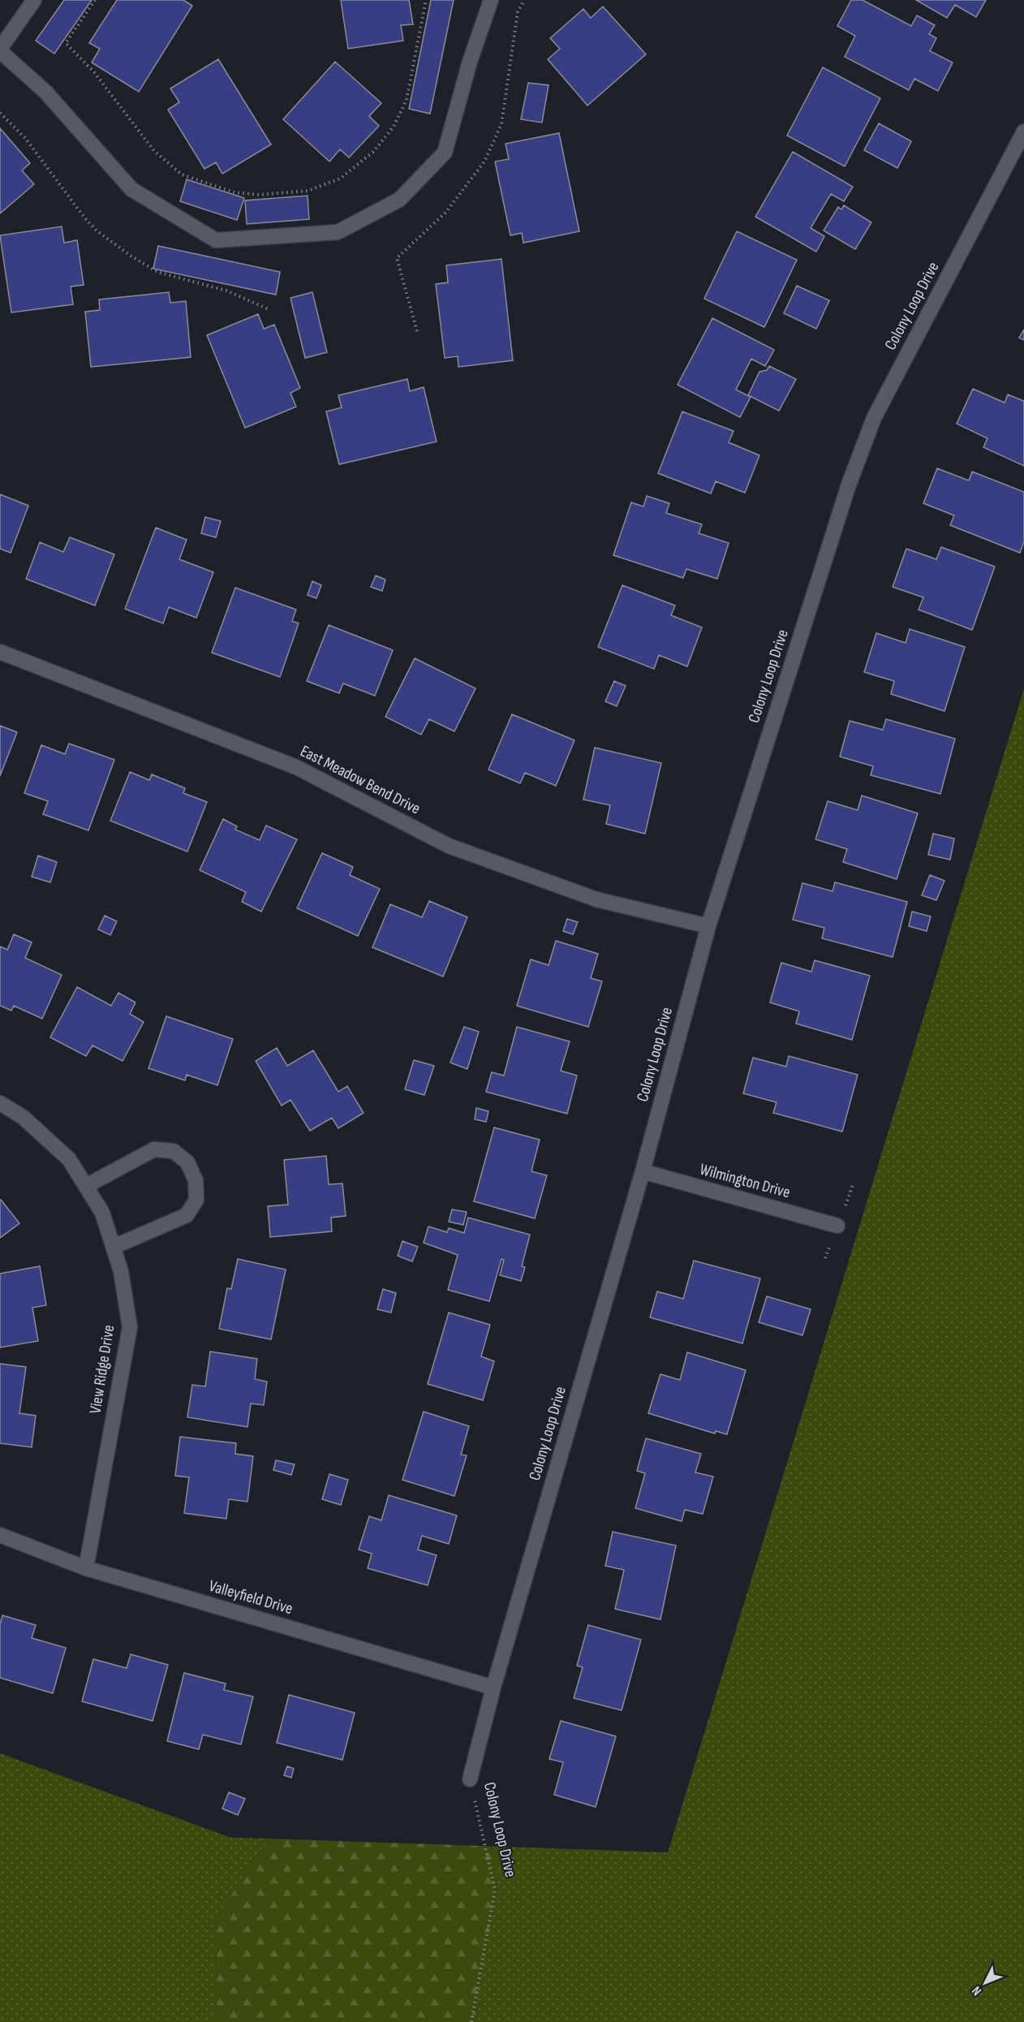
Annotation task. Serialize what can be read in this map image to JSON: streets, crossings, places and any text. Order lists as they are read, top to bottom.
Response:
{
  "streets": {
    "street": [
      "Colony Loop Drive",
      "East Meadow Bend Drive",
      "Wilmington Drive",
      "View Ridge Drive",
      "Valleyfield Drive"
    ]
  },
  "crossings": [
    ["Colony Loop Drive", "East Meadow Bend Drive"],
    ["Colony Loop Drive", "Wilmington Drive"],
    ["Colony Loop Drive", "Valleyfield Drive"],
    ["View Ridge Drive", "Valleyfield Drive"]
  ],
  "north": "bottom left"
}
